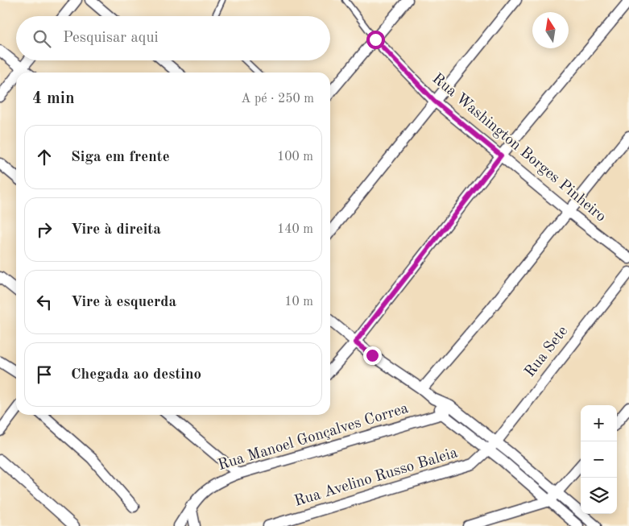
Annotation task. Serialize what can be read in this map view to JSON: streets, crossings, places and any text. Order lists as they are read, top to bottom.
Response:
{
  "streets": {
    "street": [
      "Rua Washington Borges Pinheiro",
      "Rua Sete",
      "Rua Manoel Gonçalves Correa",
      "Rua Avelino Russo Baleia"
    ]
  },
  "crossings": [
    ["Rua Sete", "Rua Avelino Russo Baleia"]
  ],
  "north": "top",
  "page": {
    "search": "Pesquisar aqui",
    "heading": ["4 min", "A pé · 250 m"],
    "list": [
      ["Siga em frente", "100 m"],
      ["Vire à direita", "140 m"],
      ["Vire à esquerda", "10 m"],
      "Chegada ao destino"
    ],
    "map_buttons": ["+", "−"]
  }
}
